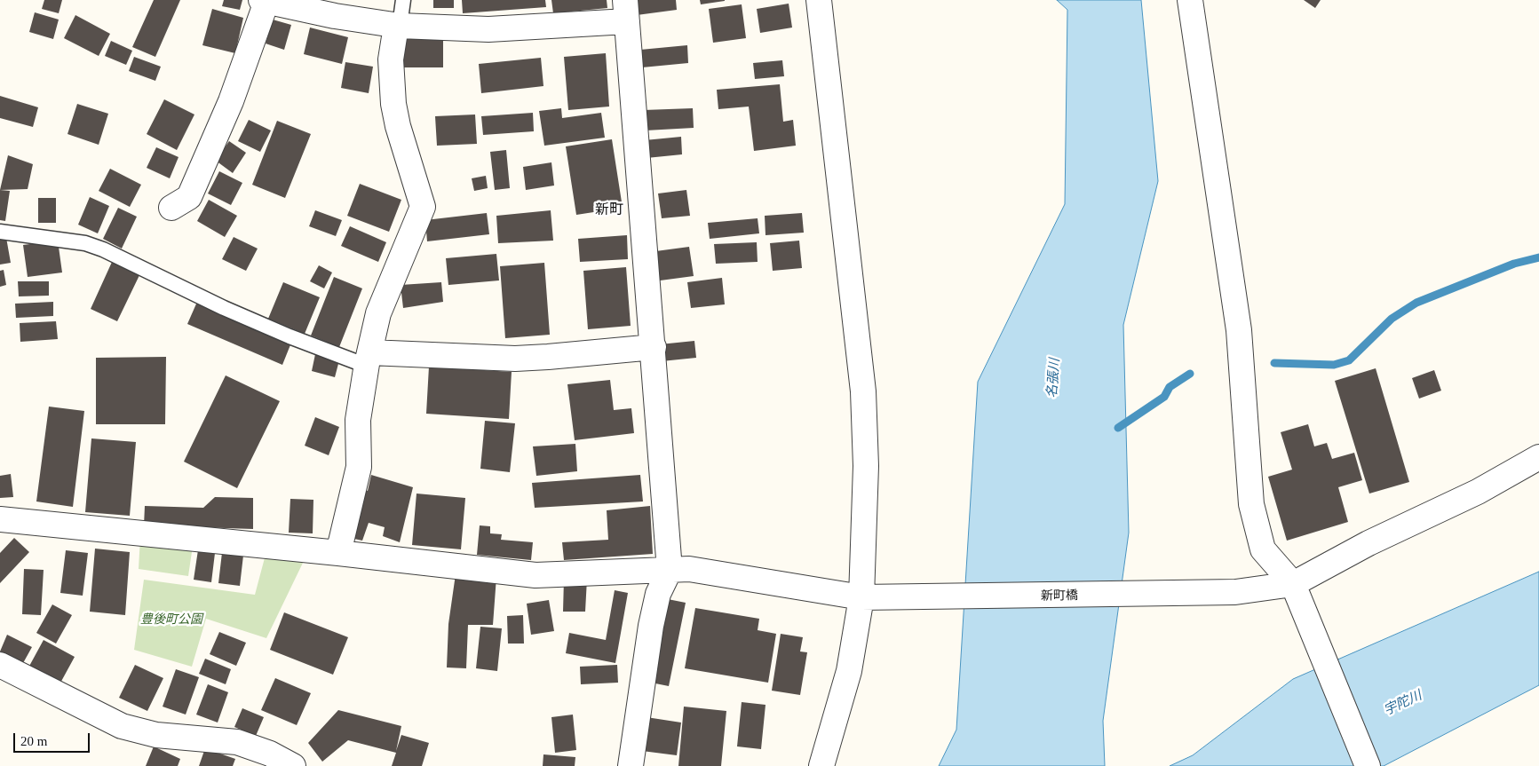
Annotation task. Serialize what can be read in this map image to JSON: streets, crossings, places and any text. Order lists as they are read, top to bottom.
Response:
{
  "streets": {
    "street": ["新町橋"]
  },
  "districts": ["新町"],
  "water": ["名張川", "宇陀川"],
  "parks": ["豊後町公園"],
  "scale_bar": "20 m"
}
